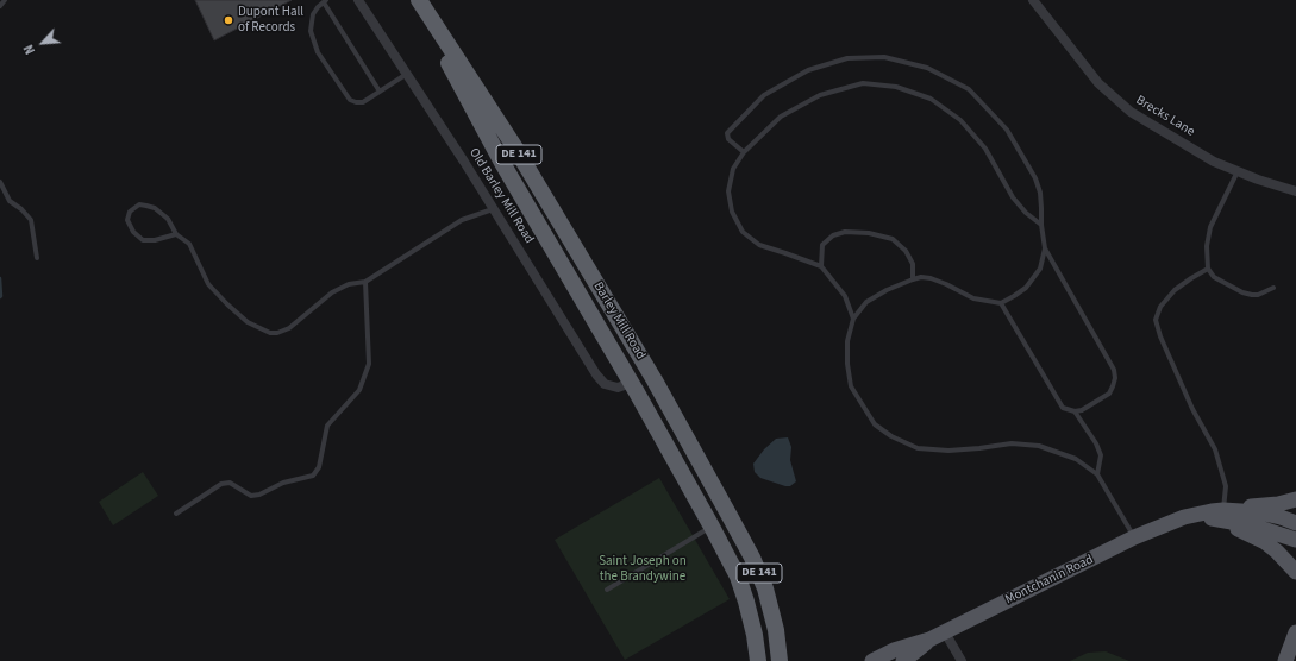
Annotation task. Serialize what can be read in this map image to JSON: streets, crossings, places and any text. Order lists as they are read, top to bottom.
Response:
{
  "streets": {
    "highway": ["DE 141", "Barley Mill Road"],
    "main road": ["Montchanin Road"],
    "street": ["Brecks Lane", "Old Barley Mill Road"]
  },
  "crossings": [
    ["Old Barley Mill Road", "Barley Mill Road"]
  ],
  "parks": ["Saint Joseph on the Brandywine"],
  "places": ["Dupont Hall of Records"],
  "north": "bottom left"
}
